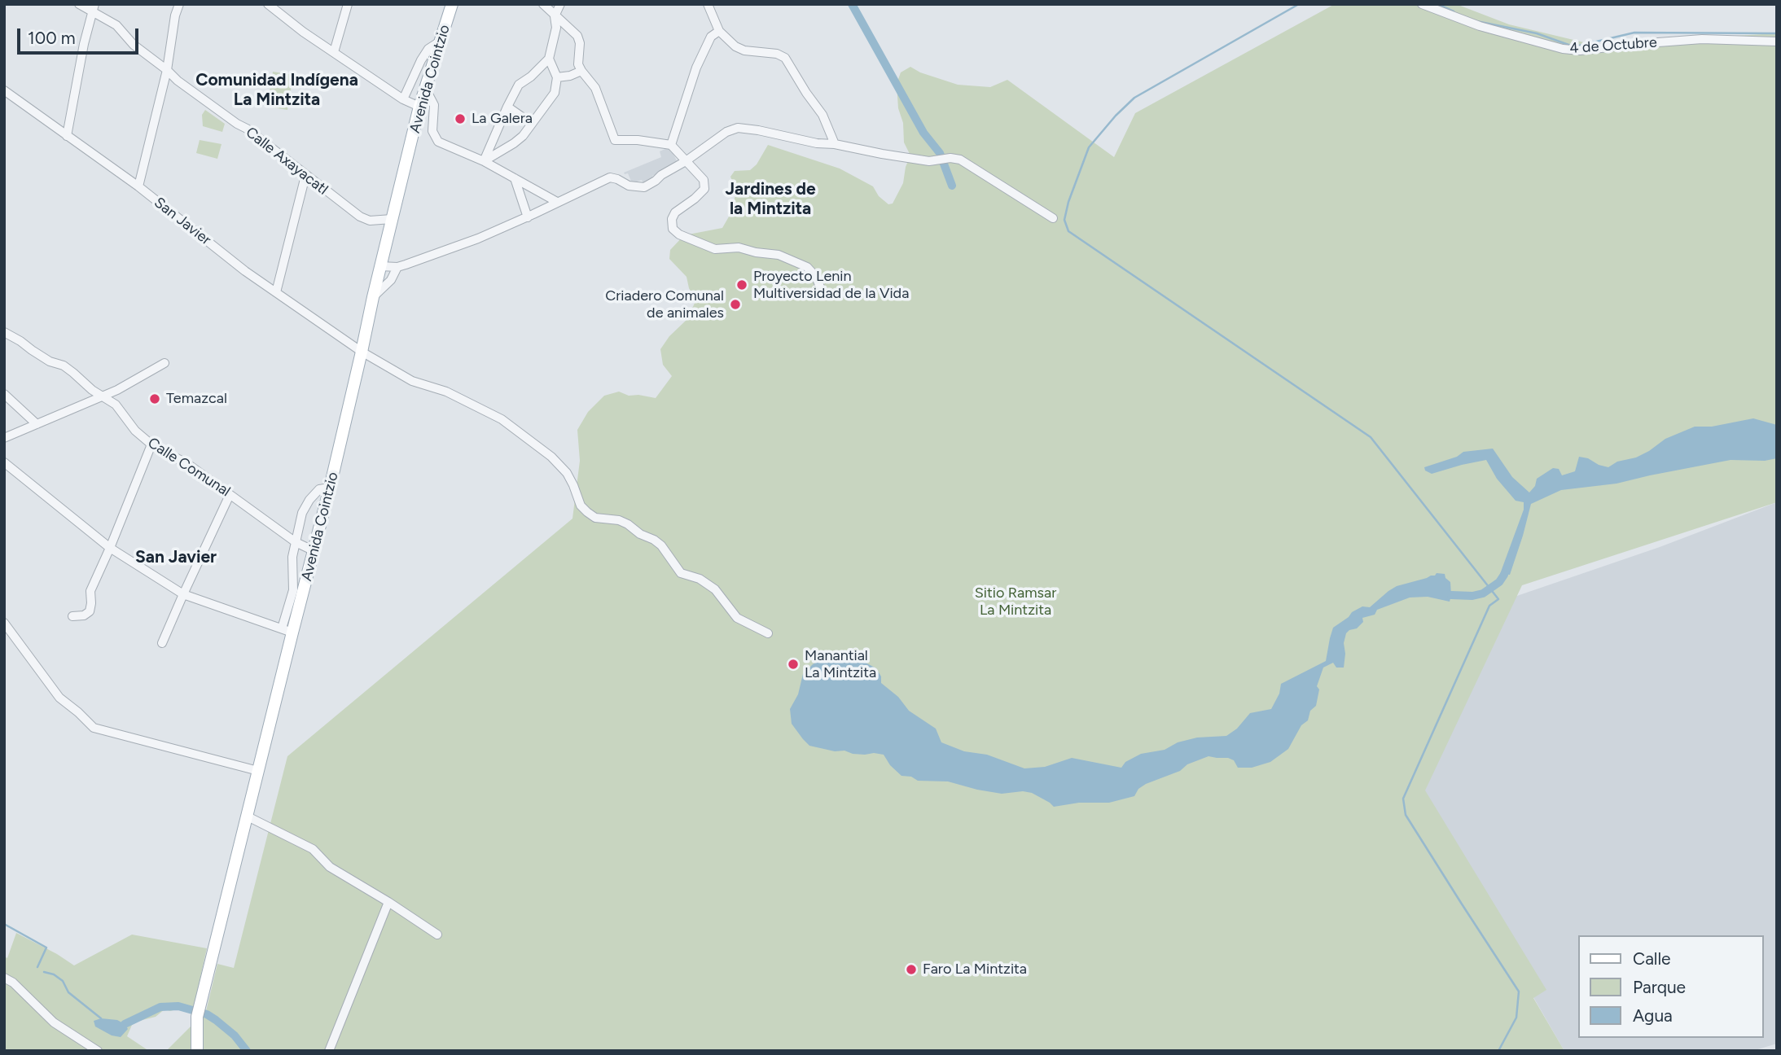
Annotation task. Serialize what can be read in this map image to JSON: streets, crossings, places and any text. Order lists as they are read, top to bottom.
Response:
{
  "streets": {
    "main road": ["Avenida Cointzio"],
    "street": [
      "4 de Octubre",
      "Calle Axayacatl",
      "San Javier",
      "Calle Comunal"
    ]
  },
  "crossings": [
    ["Avenida Cointzio", "Calle Axayacatl"],
    ["Avenida Cointzio", "San Javier"],
    ["Avenida Cointzio", "Calle Comunal"]
  ],
  "districts": ["Comunidad Indígena La Mintzita", "Jardines de la Mintzita", "San Javier"],
  "parks": ["Sitio Ramsar La Mintzita"],
  "places": [
    "La Galera",
    "Proyecto Lenin Multiversidad de la Vida",
    "Criadero Comunal de animales",
    "Temazcal",
    "Manantial La Mintzita",
    "Faro La Mintzita"
  ],
  "legend": ["Calle", "Parque", "Agua"],
  "scale_bar": "100 m"
}
